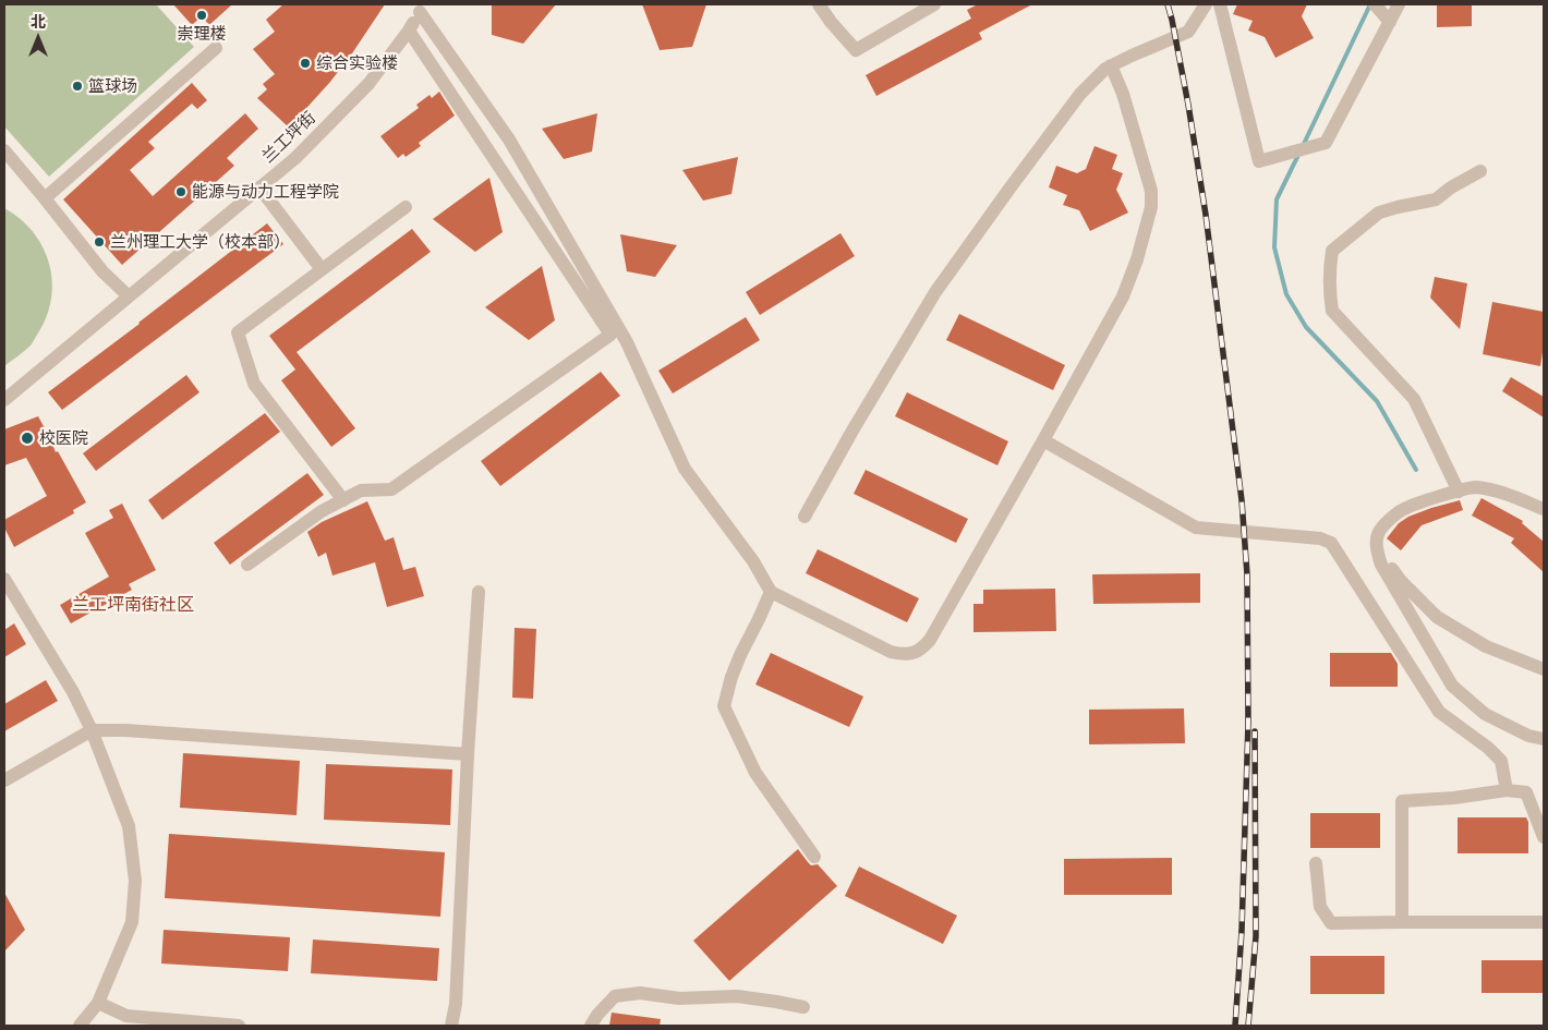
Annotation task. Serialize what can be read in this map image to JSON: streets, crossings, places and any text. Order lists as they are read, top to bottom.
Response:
{
  "streets": {
    "street": ["兰工坪街"]
  },
  "districts": ["兰工坪南街社区"],
  "places": [
    "崇理楼",
    "综合实验楼",
    "篮球场",
    "能源与动力工程学院",
    "兰州理工大学（校本部）",
    "校医院"
  ],
  "north": "top"
}
